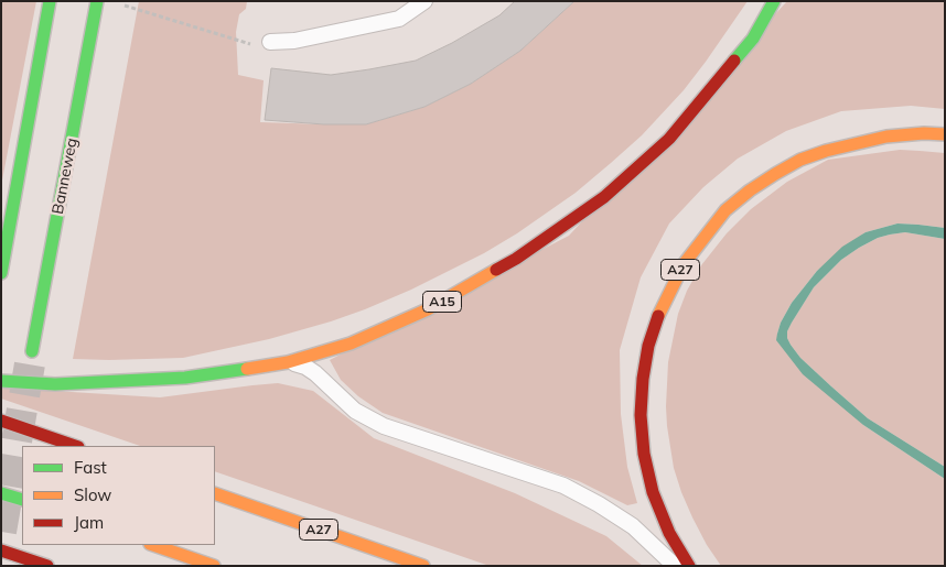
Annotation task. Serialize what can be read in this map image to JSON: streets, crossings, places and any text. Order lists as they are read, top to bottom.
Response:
{
  "streets": {
    "main road": ["Banneweg", "A27", "A15"]
  },
  "legend": ["Fast", "Slow", "Jam"]
}
